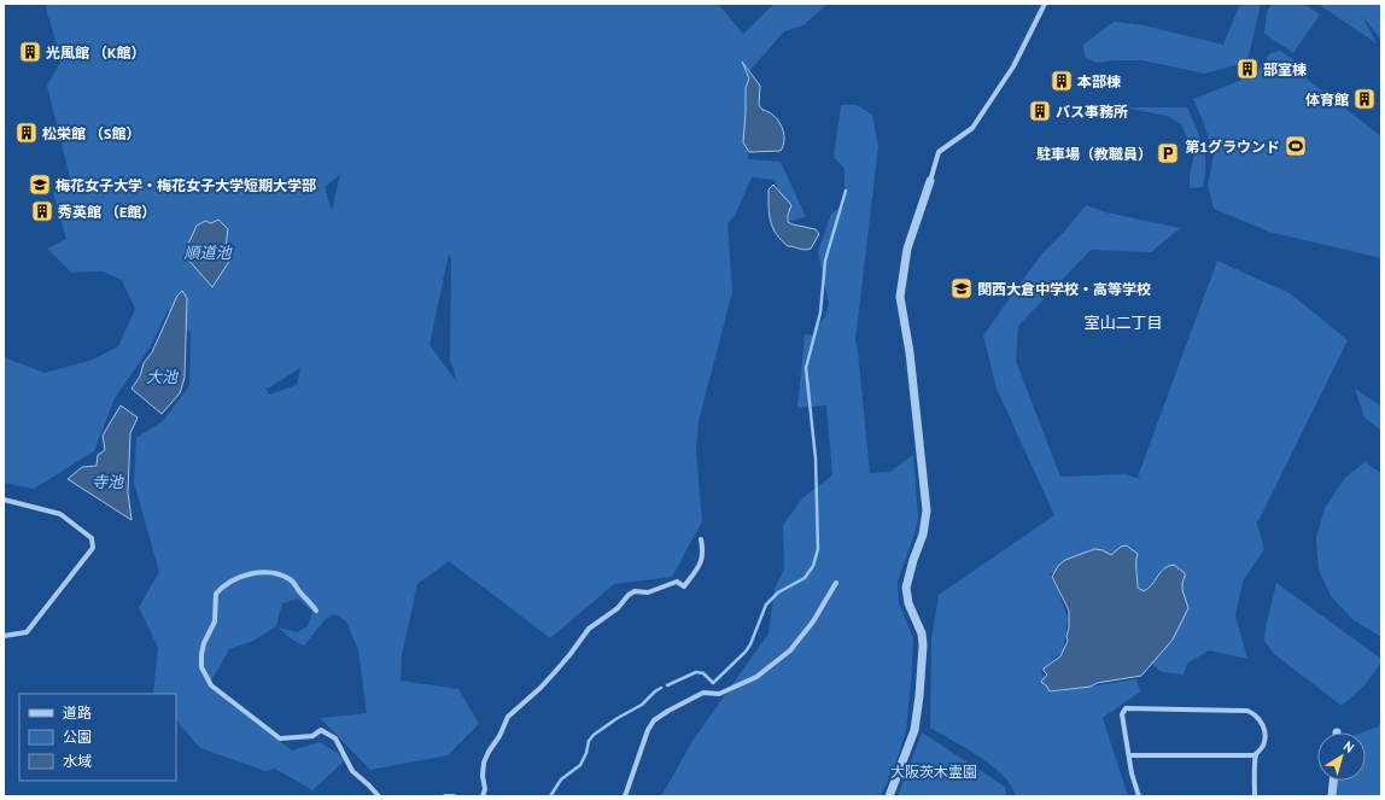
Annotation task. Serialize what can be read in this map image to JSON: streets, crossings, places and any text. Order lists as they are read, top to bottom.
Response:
{
  "districts": ["室山二丁目"],
  "water": ["順道池", "大池", "寺池"],
  "parks": ["大阪茨木霊園"],
  "places": {
    "building": [
      "光風館 （K館）",
      "部室棟",
      "本部棟",
      "体育館",
      "バス事務所",
      "松栄館 （S館）",
      "秀英館 （E館）"
    ],
    "sports": ["第1グラウンド"],
    "parking": ["駐車場（教職員）"],
    "school or university": ["梅花女子大学・梅花女子大学短期大学部", "関西大倉中学校・高等学校"]
  },
  "legend": ["道路", "公園", "水域"],
  "north": "top right"
}
